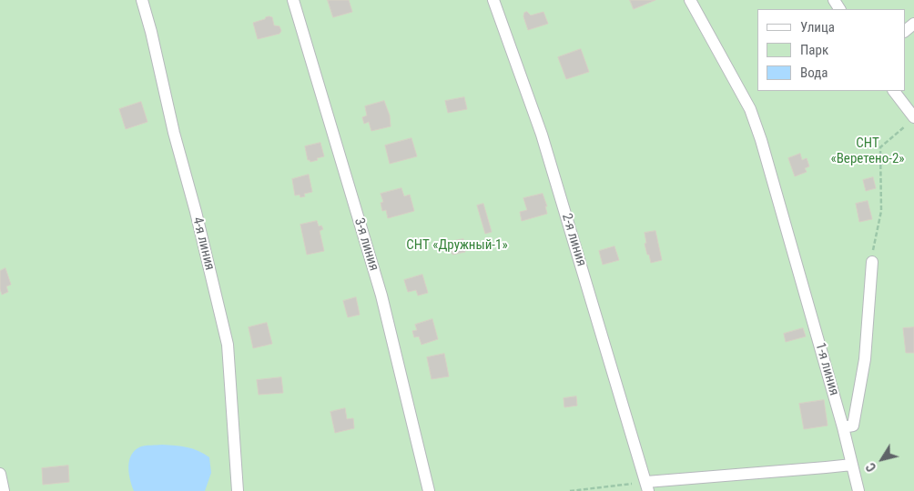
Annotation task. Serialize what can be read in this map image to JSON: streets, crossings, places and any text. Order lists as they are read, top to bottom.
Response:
{
  "streets": {
    "street": [
      "2-я линия",
      "4-я линия",
      "3-я линия",
      "1-я линия"
    ]
  },
  "parks": ["СНТ «Веретено-2»", "СНТ «Дружный-1»"],
  "legend": ["Улица", "Парк", "Вода"],
  "north": "bottom left"
}
